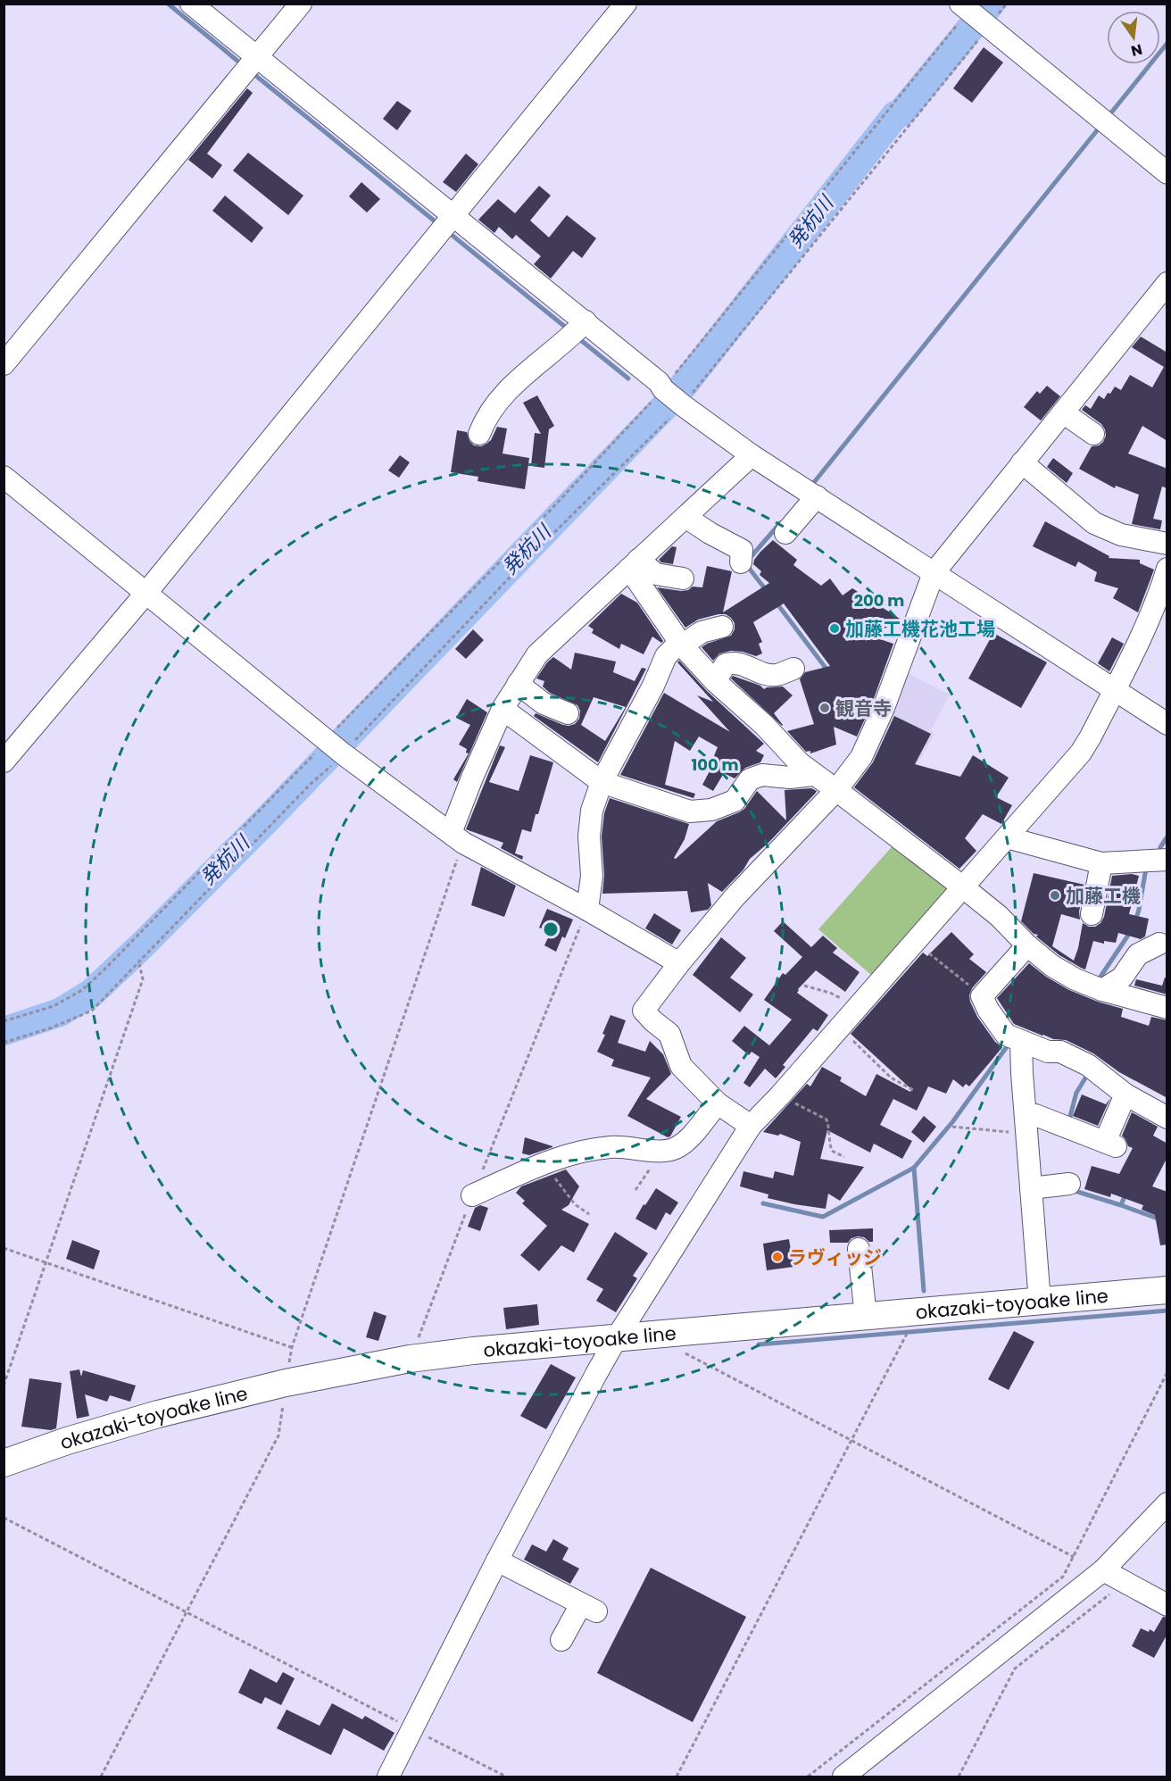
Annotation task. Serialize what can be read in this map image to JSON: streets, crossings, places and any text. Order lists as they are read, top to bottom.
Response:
{
  "streets": {
    "main road": ["okazaki-toyoake line"]
  },
  "water": ["発杭川"],
  "places": [
    "加藤工機花池工場",
    "観音寺",
    "加藤工機",
    "ラヴィッジ"
  ],
  "north": "bottom",
  "rings": ["200 m", "100 m"]
}
